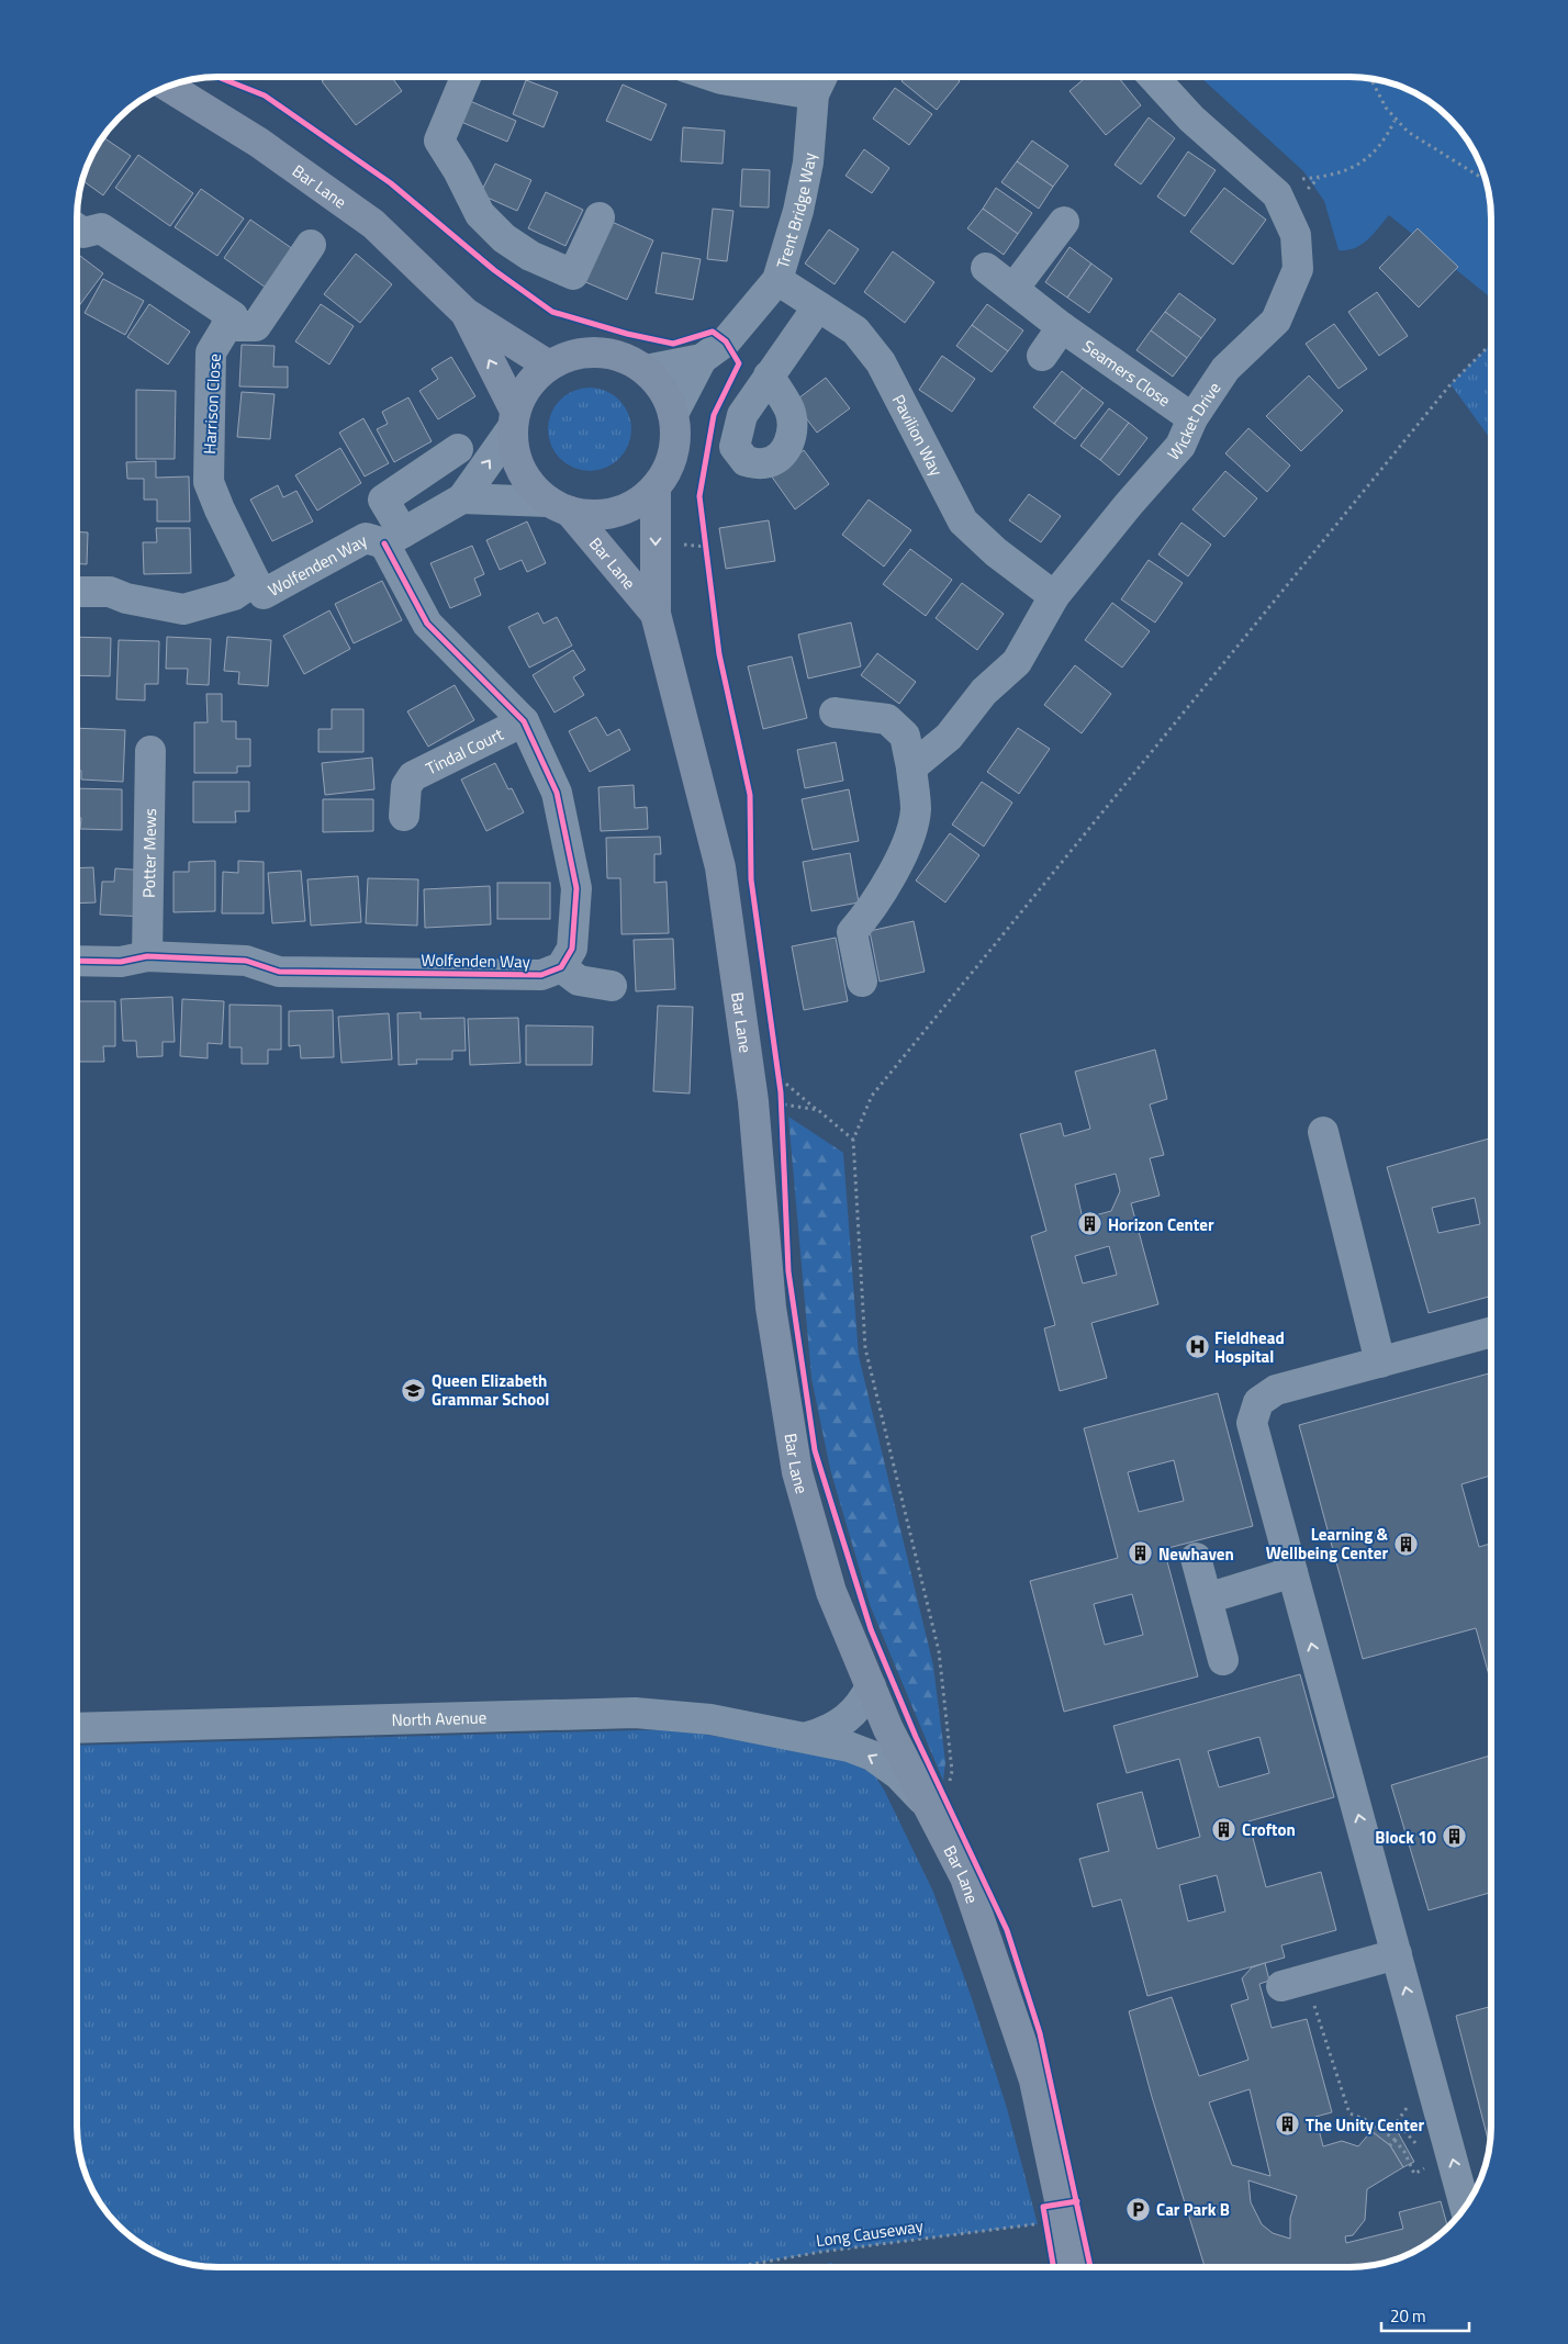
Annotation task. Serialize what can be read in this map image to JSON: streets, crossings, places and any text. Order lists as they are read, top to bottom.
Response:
{
  "streets": {
    "main road": ["Bar Lane"],
    "street": [
      "Trent Bridge Way",
      "Seamers Close",
      "Harrison Close",
      "Wicket Drive",
      "Pavilion Way",
      "Wolfenden Way",
      "Tindal Court",
      "Potter Mews",
      "North Avenue"
    ],
    "path": ["Long Causeway"]
  },
  "crossings": [
    ["Bar Lane", "Trent Bridge Way"],
    ["Bar Lane", "North Avenue"],
    ["Bar Lane", "Long Causeway"],
    ["Trent Bridge Way", "Pavilion Way"],
    ["Seamers Close", "Wicket Drive"],
    ["Harrison Close", "Wolfenden Way"],
    ["Wicket Drive", "Pavilion Way"],
    ["Wolfenden Way", "Tindal Court"],
    ["Wolfenden Way", "Potter Mews"]
  ],
  "places": {
    "building": [
      "Horizon Center",
      "Learning & Wellbeing Center",
      "Newhaven",
      "Crofton",
      "Block 10",
      "The Unity Center"
    ],
    "hospital": ["Fieldhead Hospital"],
    "school or university": ["Queen Elizabeth Grammar School"],
    "parking": ["Car Park B"]
  },
  "scale_bar": "20 m"
}
